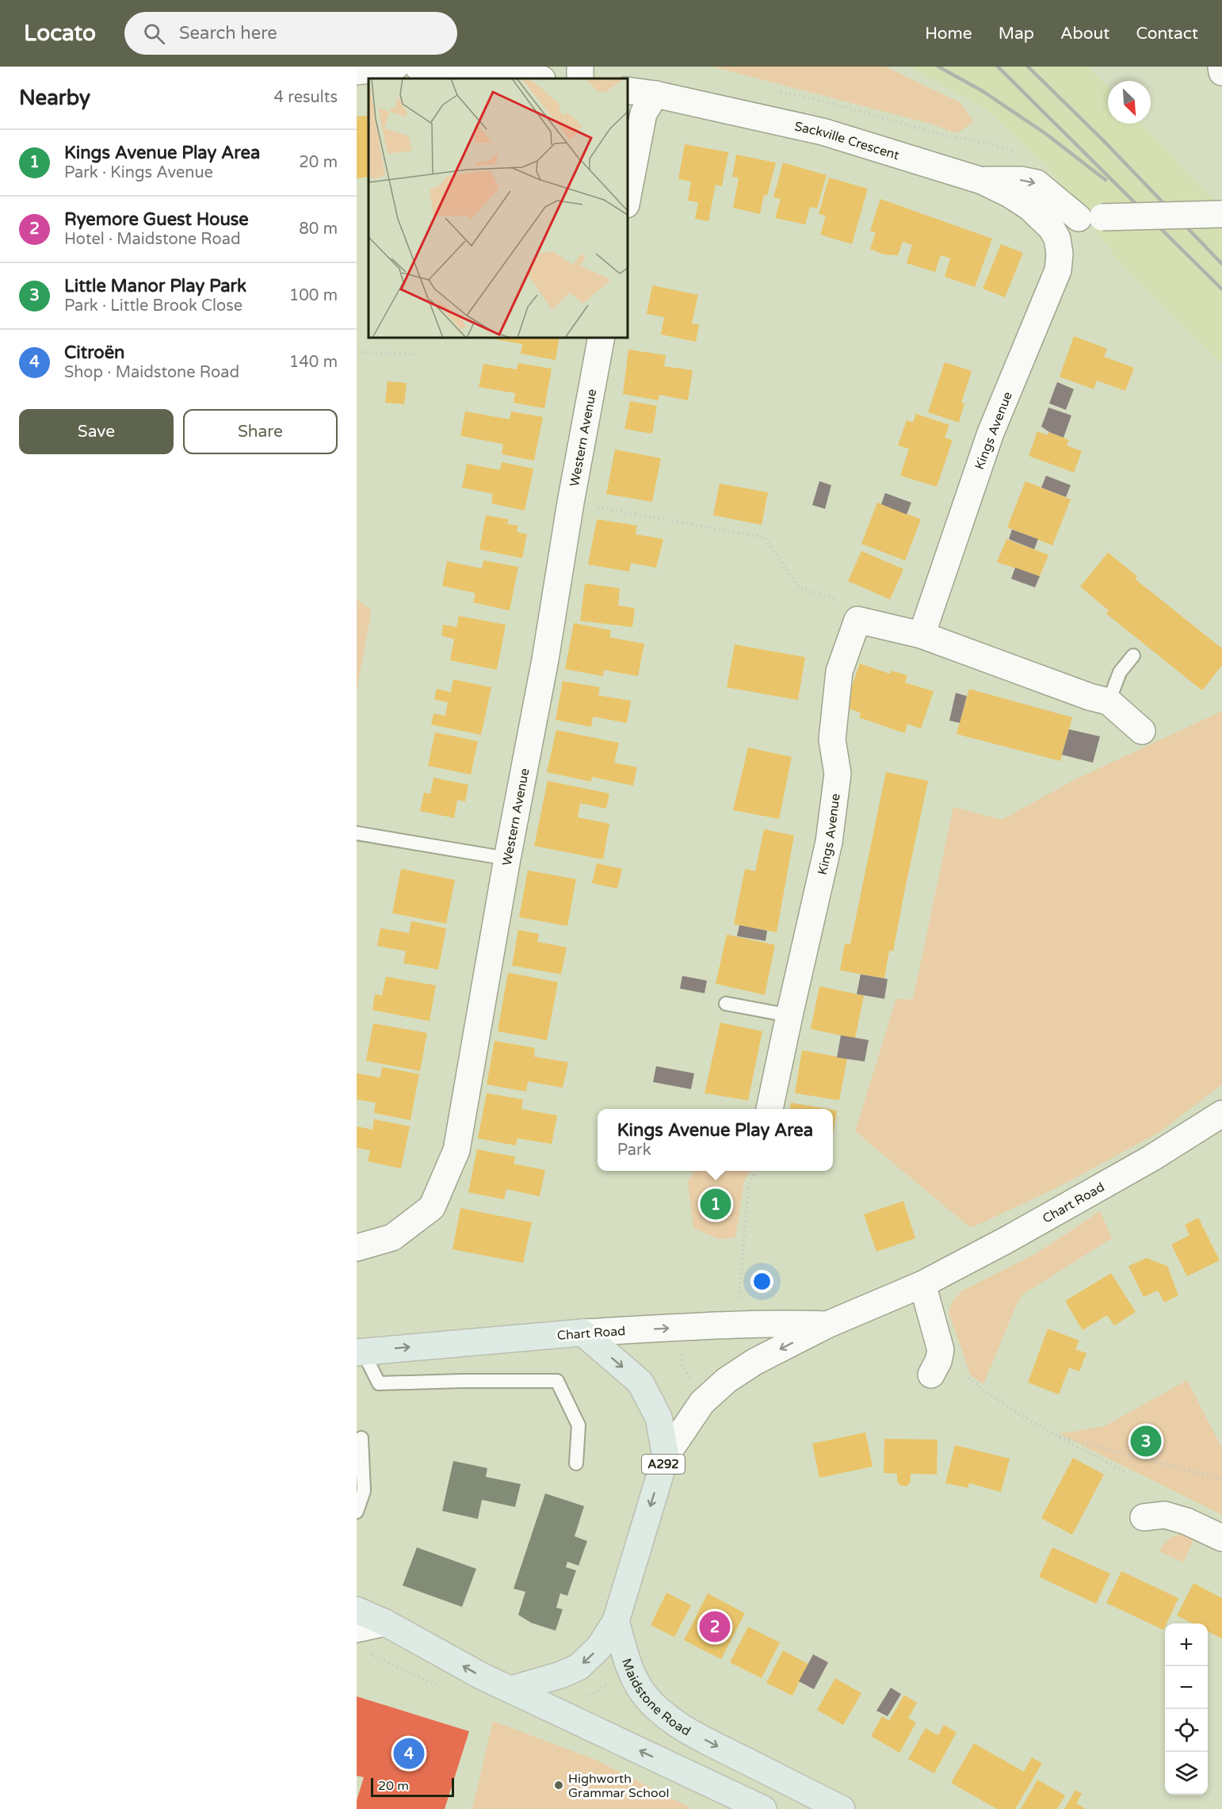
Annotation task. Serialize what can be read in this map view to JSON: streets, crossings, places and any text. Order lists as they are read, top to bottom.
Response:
{
  "streets": {
    "main road": ["Chart Road", "A292", "Maidstone Road"],
    "street": ["Sackville Crescent", "Kings Avenue", "Western Avenue"]
  },
  "crossings": [
    ["Sackville Crescent", "Kings Avenue"],
    ["Chart Road", "A292"],
    ["A292", "Maidstone Road"]
  ],
  "places": ["Highworth Grammar School"],
  "scale_bar": "20 m",
  "north": "bottom right",
  "page": {
    "header": "Locato",
    "search": "Search here",
    "nav": [
      "Home",
      "Map",
      "About",
      "Contact"
    ],
    "heading": ["Nearby", "4 results"],
    "list": [
      {
        "mark": "1",
        "name": "Kings Avenue Play Area",
        "note": "Park · Kings Avenue",
        "value": "20 m"
      },
      {
        "mark": "2",
        "name": "Ryemore Guest House",
        "note": "Hotel · Maidstone Road",
        "value": "80 m"
      },
      {
        "mark": "3",
        "name": "Little Manor Play Park",
        "note": "Park · Little Brook Close",
        "value": "100 m"
      },
      {
        "mark": "4",
        "name": "Citroën",
        "note": "Shop · Maidstone Road",
        "value": "140 m"
      }
    ],
    "buttons": ["Save", "Share"],
    "popup": ["Kings Avenue Play Area", "Park"],
    "pins": [
      "1",
      "3",
      "2",
      "4"
    ],
    "map_buttons": ["+", "−"],
    "scale": "20 m"
  }
}
